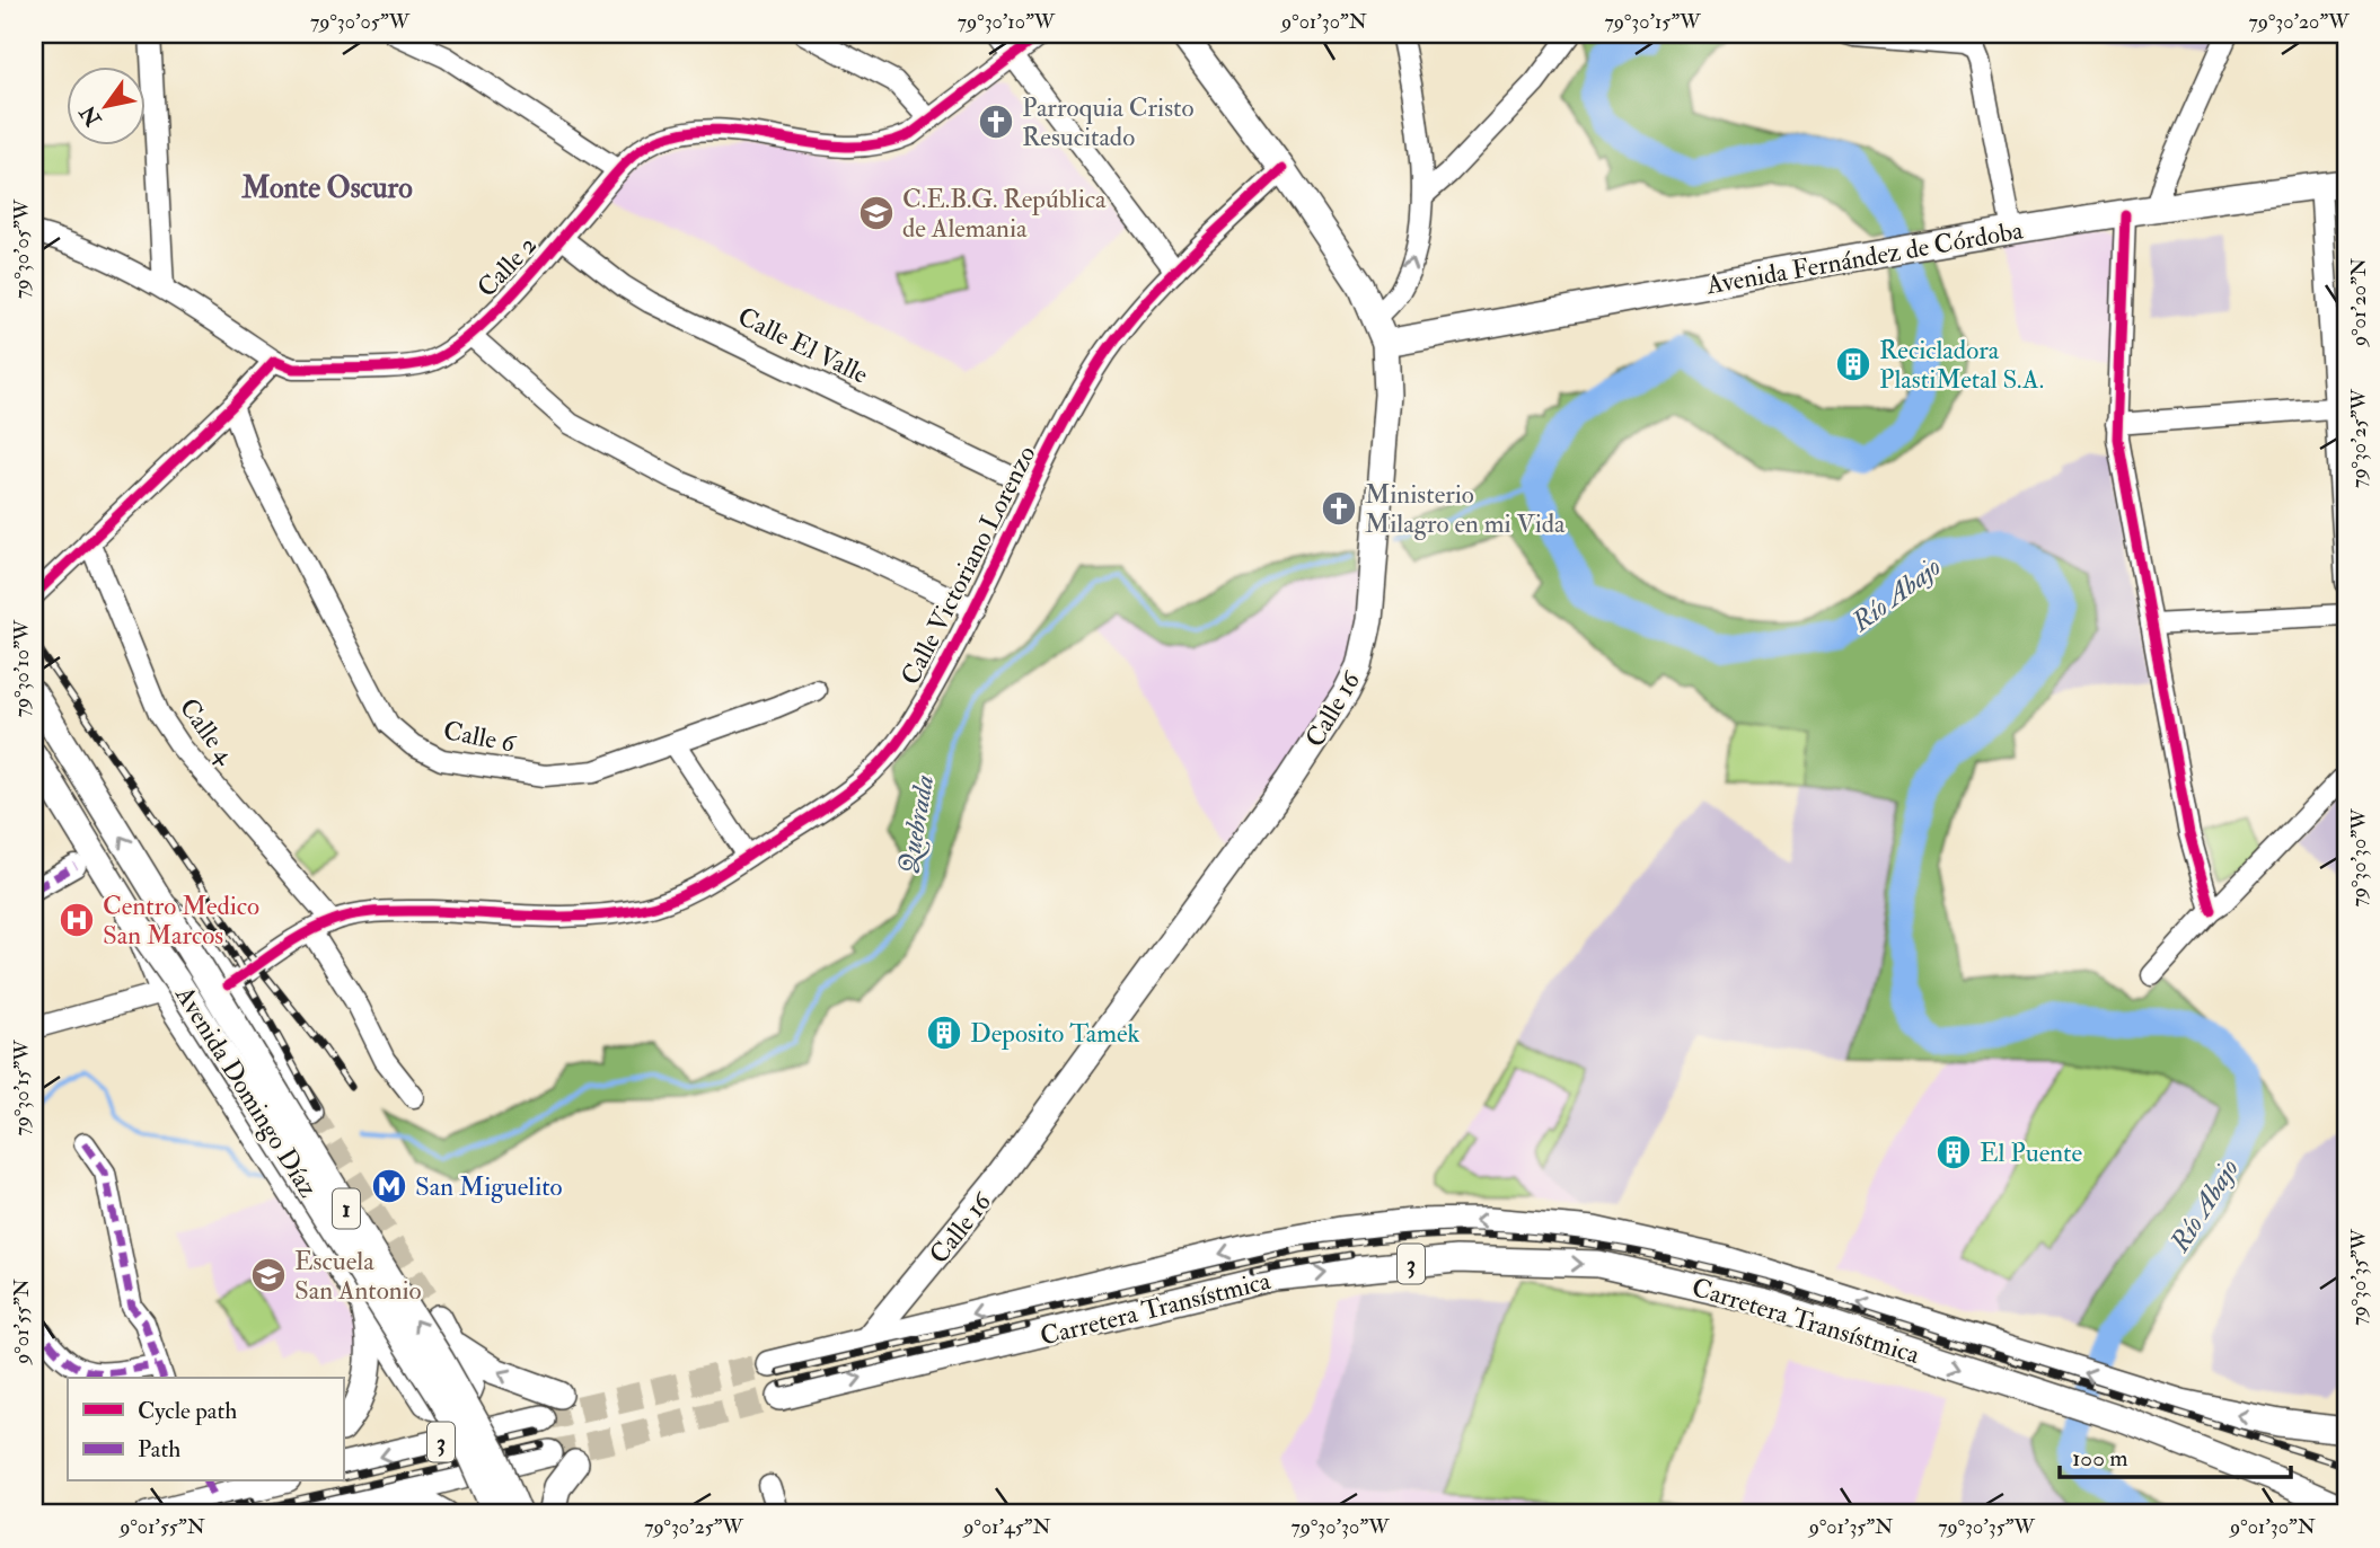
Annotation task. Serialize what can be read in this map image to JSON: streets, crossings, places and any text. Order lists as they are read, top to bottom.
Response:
{
  "streets": {
    "main road": [
      "Avenida Fernández de Córdoba",
      "Calle 16",
      "Avenida Domingo Díaz",
      "1",
      "3",
      "Carretera Transístmica"
    ],
    "street": [
      "Calle 2",
      "Calle El Valle",
      "Calle Victoriano Lorenzo",
      "Calle 4",
      "Calle 6"
    ]
  },
  "crossings": [
    ["Avenida Fernández de Córdoba", "Calle 16"],
    ["Calle 2", "Calle El Valle"],
    ["Calle El Valle", "Calle Victoriano Lorenzo"],
    ["Calle Victoriano Lorenzo", "Calle 16"],
    ["Calle Victoriano Lorenzo", "Calle 4"],
    ["Calle 16", "Carretera Transístmica"]
  ],
  "districts": ["Monte Oscuro"],
  "water": ["Río Abajo", "Quebrada"],
  "places": {
    "church": ["Parroquia Cristo Resucitado", "Ministerio Milagro en mi Vida"],
    "school or university": ["C.E.B.G. República de Alemania", "Escuela San Antonio"],
    "building": ["Recicladora PlastiMetal S.A.", "Deposito Tamek", "El Puente"],
    "hospital": ["Centro Medico San Marcos"],
    "metro station": ["San Miguelito"]
  },
  "legend": ["Cycle path", "Path"],
  "scale_bar": "100 m",
  "north": "bottom left",
  "coordinates": [
    "79°30'05\"W",
    "79°30'10\"W",
    "9°01'30\"N",
    "79°30'15\"W",
    "79°30'20\"W",
    "9°01'20\"N",
    "79°30'25\"W",
    "79°30'30\"W",
    "79°30'35\"W",
    "9°01'55\"N",
    "9°01'45\"N",
    "9°01'35\"N"
  ]
}
